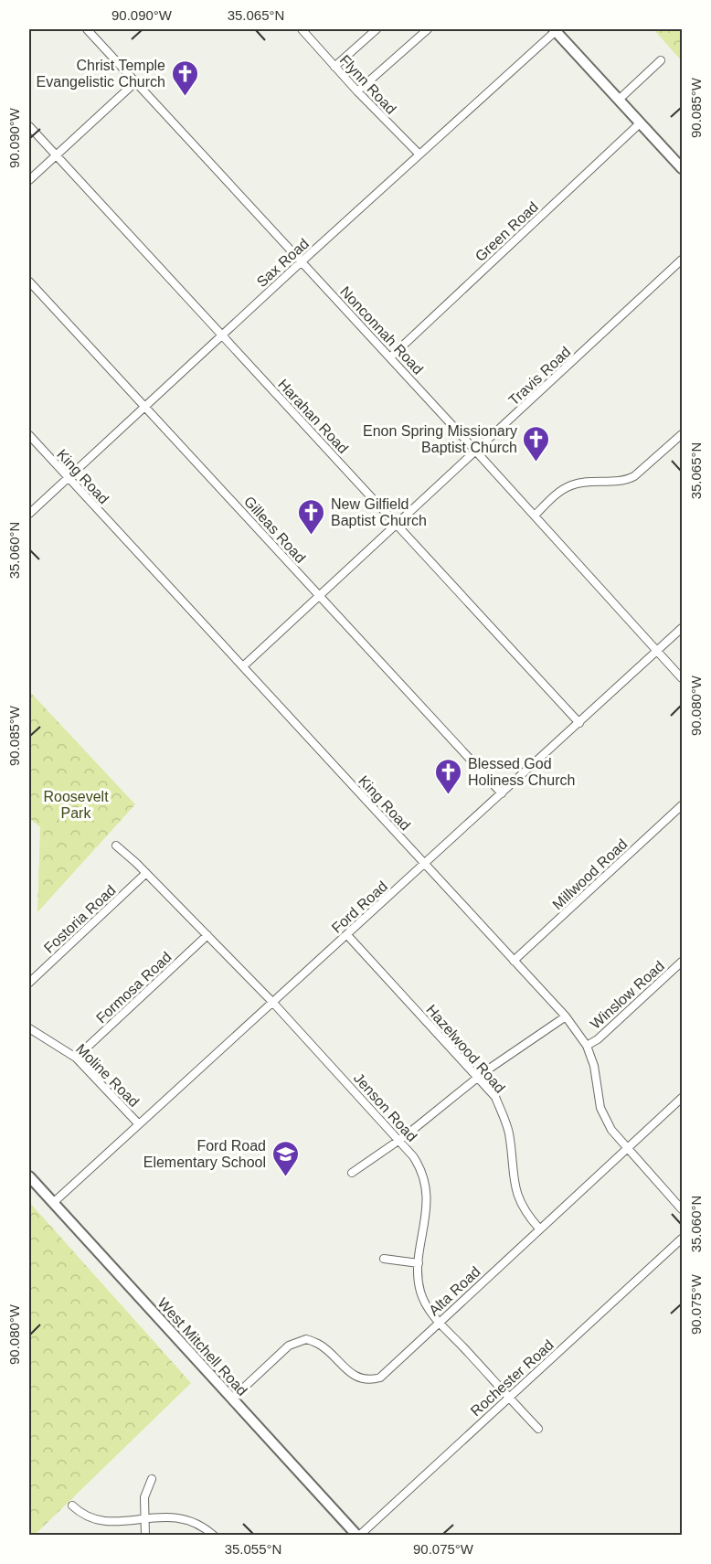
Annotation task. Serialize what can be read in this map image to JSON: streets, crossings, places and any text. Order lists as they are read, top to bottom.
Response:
{
  "streets": {
    "main road": ["West Mitchell Road"],
    "street": [
      "Flynn Road",
      "Green Road",
      "Sax Road",
      "Nonconnah Road",
      "Travis Road",
      "Harahan Road",
      "King Road",
      "Gilleas Road",
      "Millwood Road",
      "Ford Road",
      "Fostoria Road",
      "Formosa Road",
      "Winslow Road",
      "Hazelwood Road",
      "Moline Road",
      "Jenson Road",
      "Alta Road",
      "Rochester Road"
    ]
  },
  "crossings": [
    ["Flynn Road", "Sax Road"],
    ["Green Road", "Nonconnah Road"],
    ["Sax Road", "Nonconnah Road"],
    ["Sax Road", "Harahan Road"],
    ["Sax Road", "King Road"],
    ["Sax Road", "Gilleas Road"],
    ["Nonconnah Road", "Travis Road"],
    ["Nonconnah Road", "Ford Road"],
    ["Travis Road", "Harahan Road"],
    ["Travis Road", "King Road"],
    ["Travis Road", "Gilleas Road"],
    ["Harahan Road", "Ford Road"],
    ["King Road", "Millwood Road"],
    ["King Road", "Ford Road"],
    ["King Road", "Winslow Road"],
    ["King Road", "Alta Road"],
    ["Gilleas Road", "Ford Road"],
    ["Ford Road", "Hazelwood Road"],
    ["Ford Road", "Moline Road"],
    ["Ford Road", "Jenson Road"],
    ["Ford Road", "West Mitchell Road"],
    ["Fostoria Road", "Jenson Road"],
    ["Formosa Road", "Moline Road"],
    ["Formosa Road", "Jenson Road"],
    ["Hazelwood Road", "Alta Road"],
    ["Jenson Road", "Alta Road"],
    ["Jenson Road", "Rochester Road"],
    ["Alta Road", "West Mitchell Road"],
    ["West Mitchell Road", "Rochester Road"]
  ],
  "parks": ["Roosevelt Park"],
  "places": {
    "church": [
      "Christ Temple Evangelistic Church",
      "Enon Spring Missionary Baptist Church",
      "New Gilfield Baptist Church",
      "Blessed God Holiness Church"
    ],
    "school or university": ["Ford Road Elementary School"]
  },
  "coordinates": [
    "90.090°W",
    "35.065°N",
    "90.085°W",
    "35.060°N",
    "90.080°W",
    "90.075°W",
    "35.055°N"
  ]
}
